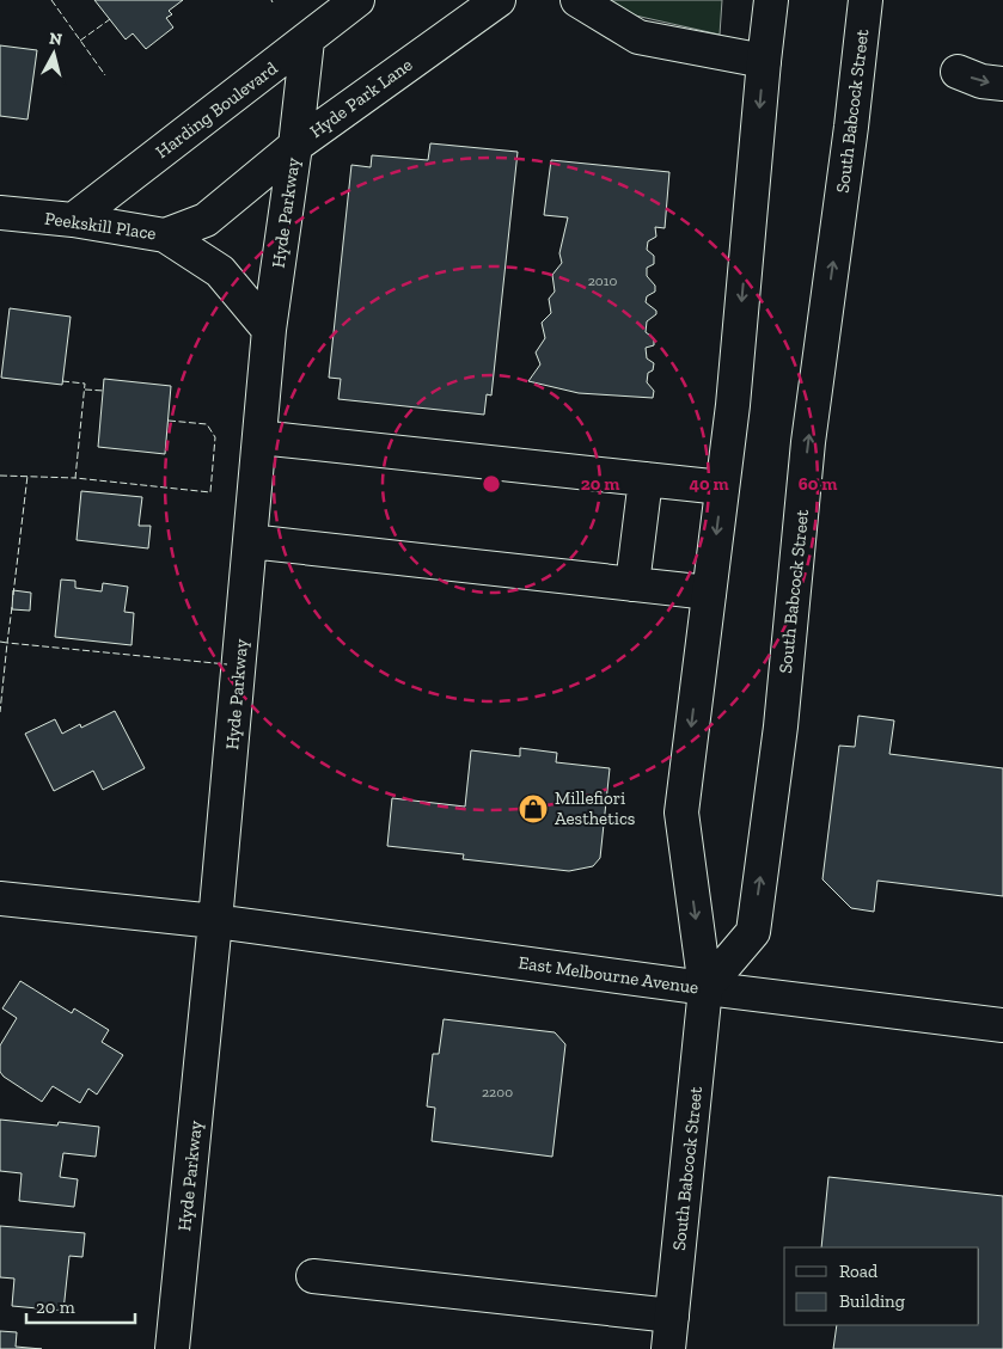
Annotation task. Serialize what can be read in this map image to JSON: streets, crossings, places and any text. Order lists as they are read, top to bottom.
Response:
{
  "streets": {
    "street": [
      "Hyde Park Lane",
      "Harding Boulevard",
      "South Babcock Street",
      "Hyde Parkway",
      "Peekskill Place",
      "East Melbourne Avenue"
    ]
  },
  "crossings": [
    ["Hyde Park Lane", "Hyde Parkway"],
    ["Hyde Park Lane", "Peekskill Place"],
    ["Harding Boulevard", "Hyde Parkway"],
    ["Harding Boulevard", "Peekskill Place"],
    ["South Babcock Street", "East Melbourne Avenue"],
    ["Hyde Parkway", "Peekskill Place"],
    ["Hyde Parkway", "East Melbourne Avenue"]
  ],
  "places": {
    "shop": ["Millefiori Aesthetics"]
  },
  "house_numbers": ["2010", "2200"],
  "legend": ["Road", "Building"],
  "scale_bar": "20 m",
  "north": "top",
  "rings": ["20 m", "40 m", "60 m"]
}
